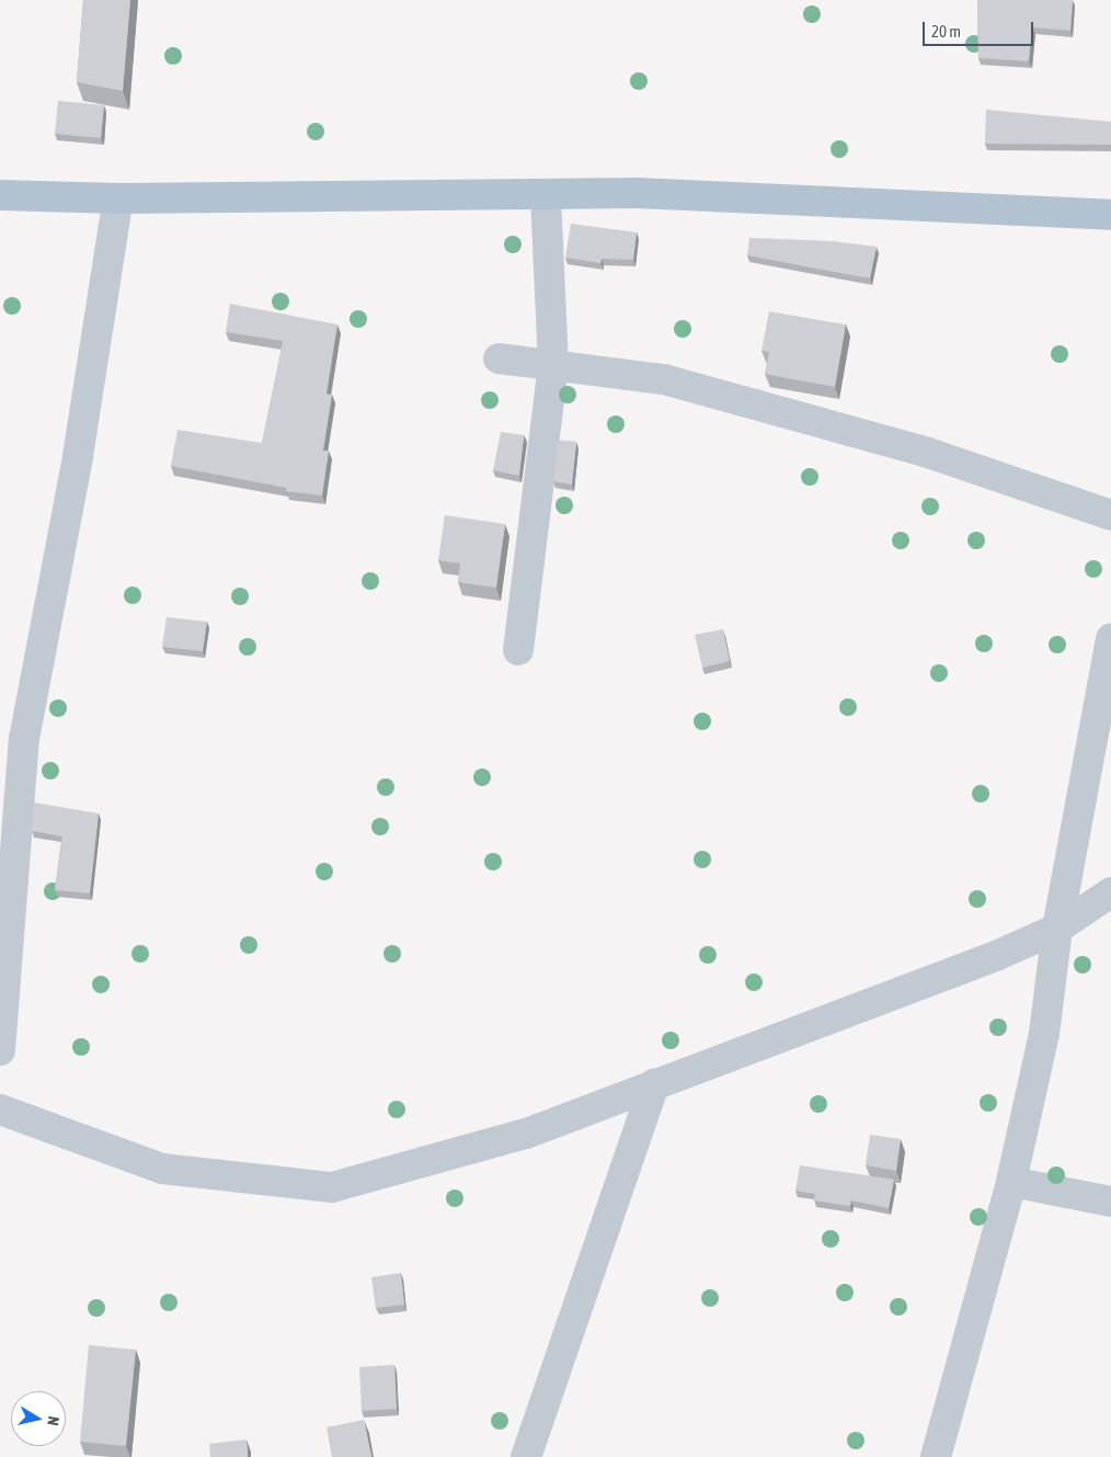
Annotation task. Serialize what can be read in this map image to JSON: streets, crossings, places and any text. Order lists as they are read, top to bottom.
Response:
{
  "scale_bar": "20 m",
  "north": "right"
}
